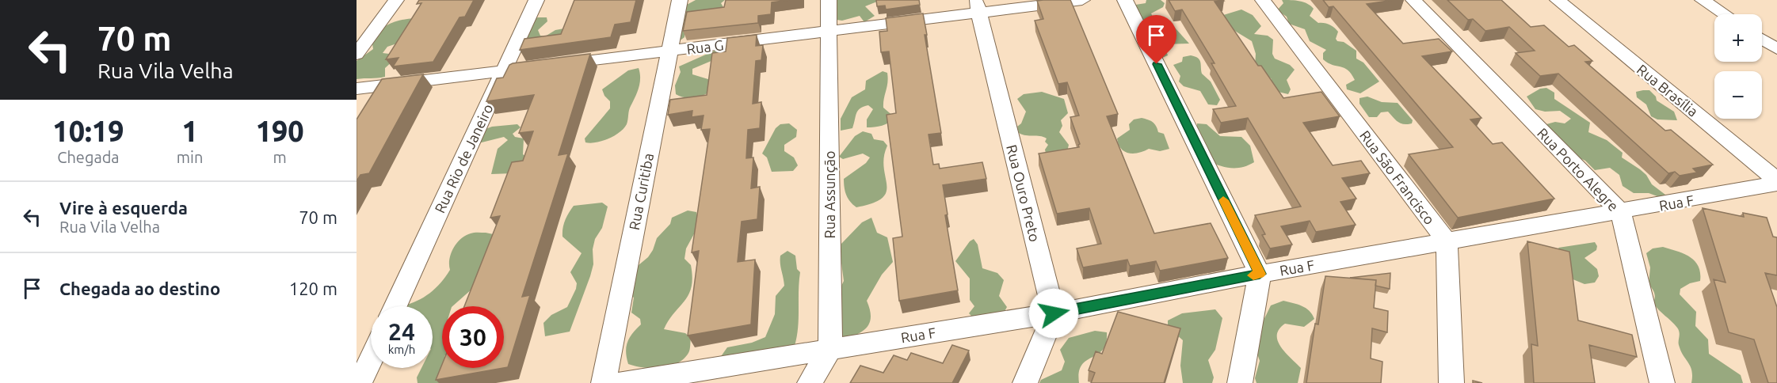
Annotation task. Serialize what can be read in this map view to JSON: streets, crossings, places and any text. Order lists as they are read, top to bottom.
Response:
{
  "streets": {
    "street": [
      "Rua G",
      "Rua Brasília",
      "Rua Rio de Janeiro",
      "Rua Porto Alegre",
      "Rua São Francisco",
      "Rua Curitiba",
      "Rua Ouro Preto",
      "Rua Assunção",
      "Rua F"
    ]
  },
  "crossings": [
    ["Rua G", "Rua Rio de Janeiro"],
    ["Rua G", "Rua Curitiba"],
    ["Rua G", "Rua Ouro Preto"],
    ["Rua G", "Rua Assunção"],
    ["Rua Porto Alegre", "Rua F"],
    ["Rua São Francisco", "Rua F"],
    ["Rua Ouro Preto", "Rua F"],
    ["Rua Assunção", "Rua F"]
  ],
  "page": {
    "turn": ["70 m", "Rua Vila Velha"],
    "map_buttons": ["+", "−"],
    "eta": [
      "10:19",
      "Chegada",
      "1",
      "min",
      "190",
      "m"
    ],
    "list": [
      {
        "name": "Vire à esquerda",
        "note": "Rua Vila Velha",
        "value": "70 m"
      },
      {
        "name": "Chegada ao destino",
        "value": "120 m"
      }
    ],
    "speed": "24 km/h",
    "limit": "30"
  }
}
